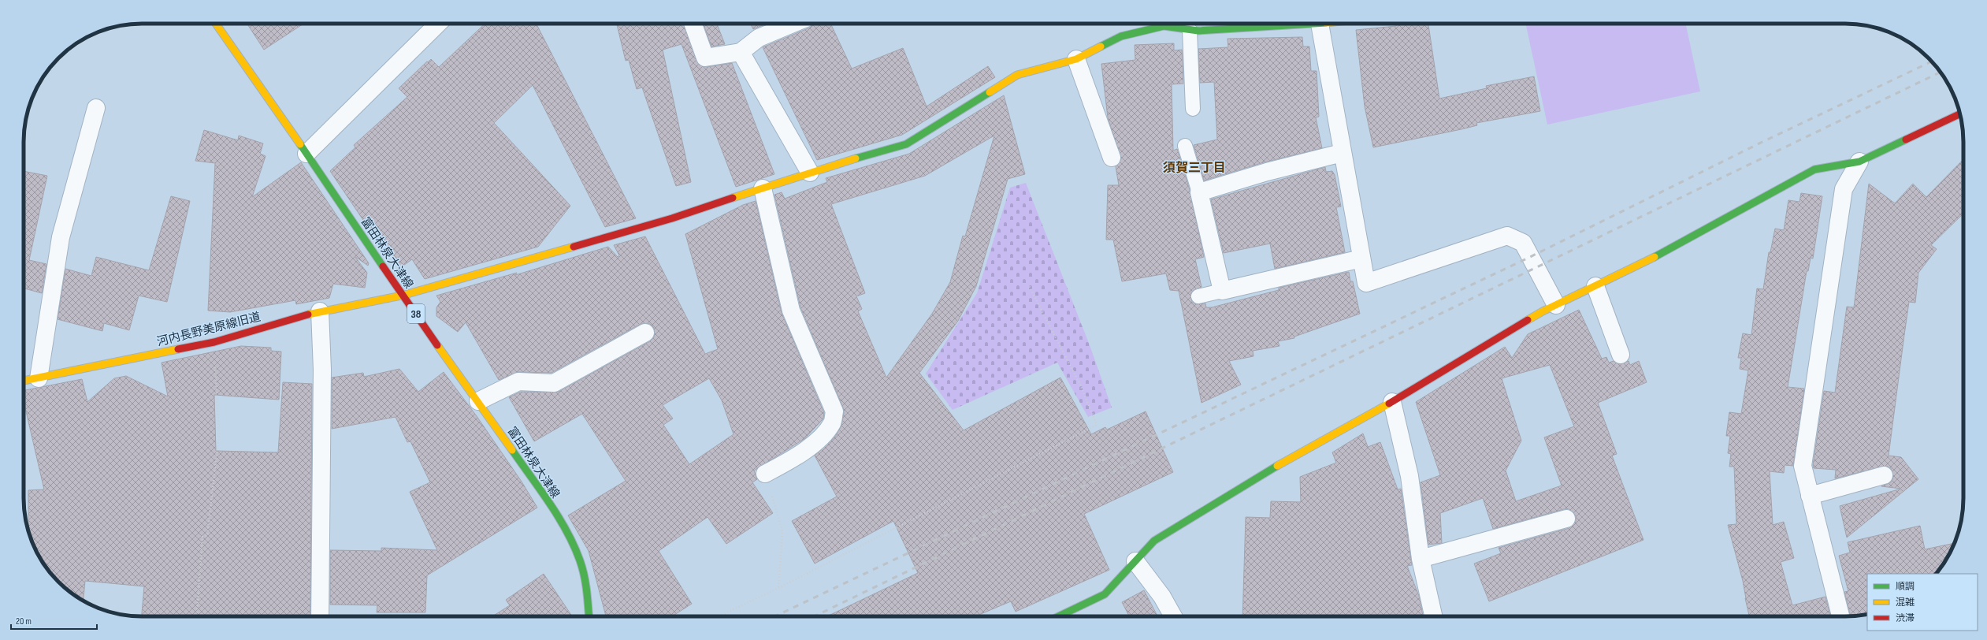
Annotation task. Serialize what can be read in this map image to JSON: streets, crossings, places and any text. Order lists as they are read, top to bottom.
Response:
{
  "streets": {
    "street": ["富田林泉大津線", "38", "河内長野美原線旧道"]
  },
  "crossings": [
    ["富田林泉大津線", "河内長野美原線旧道"]
  ],
  "districts": ["須賀三丁目"],
  "legend": ["順調", "混雑", "渋滞"],
  "scale_bar": "20 m"
}
